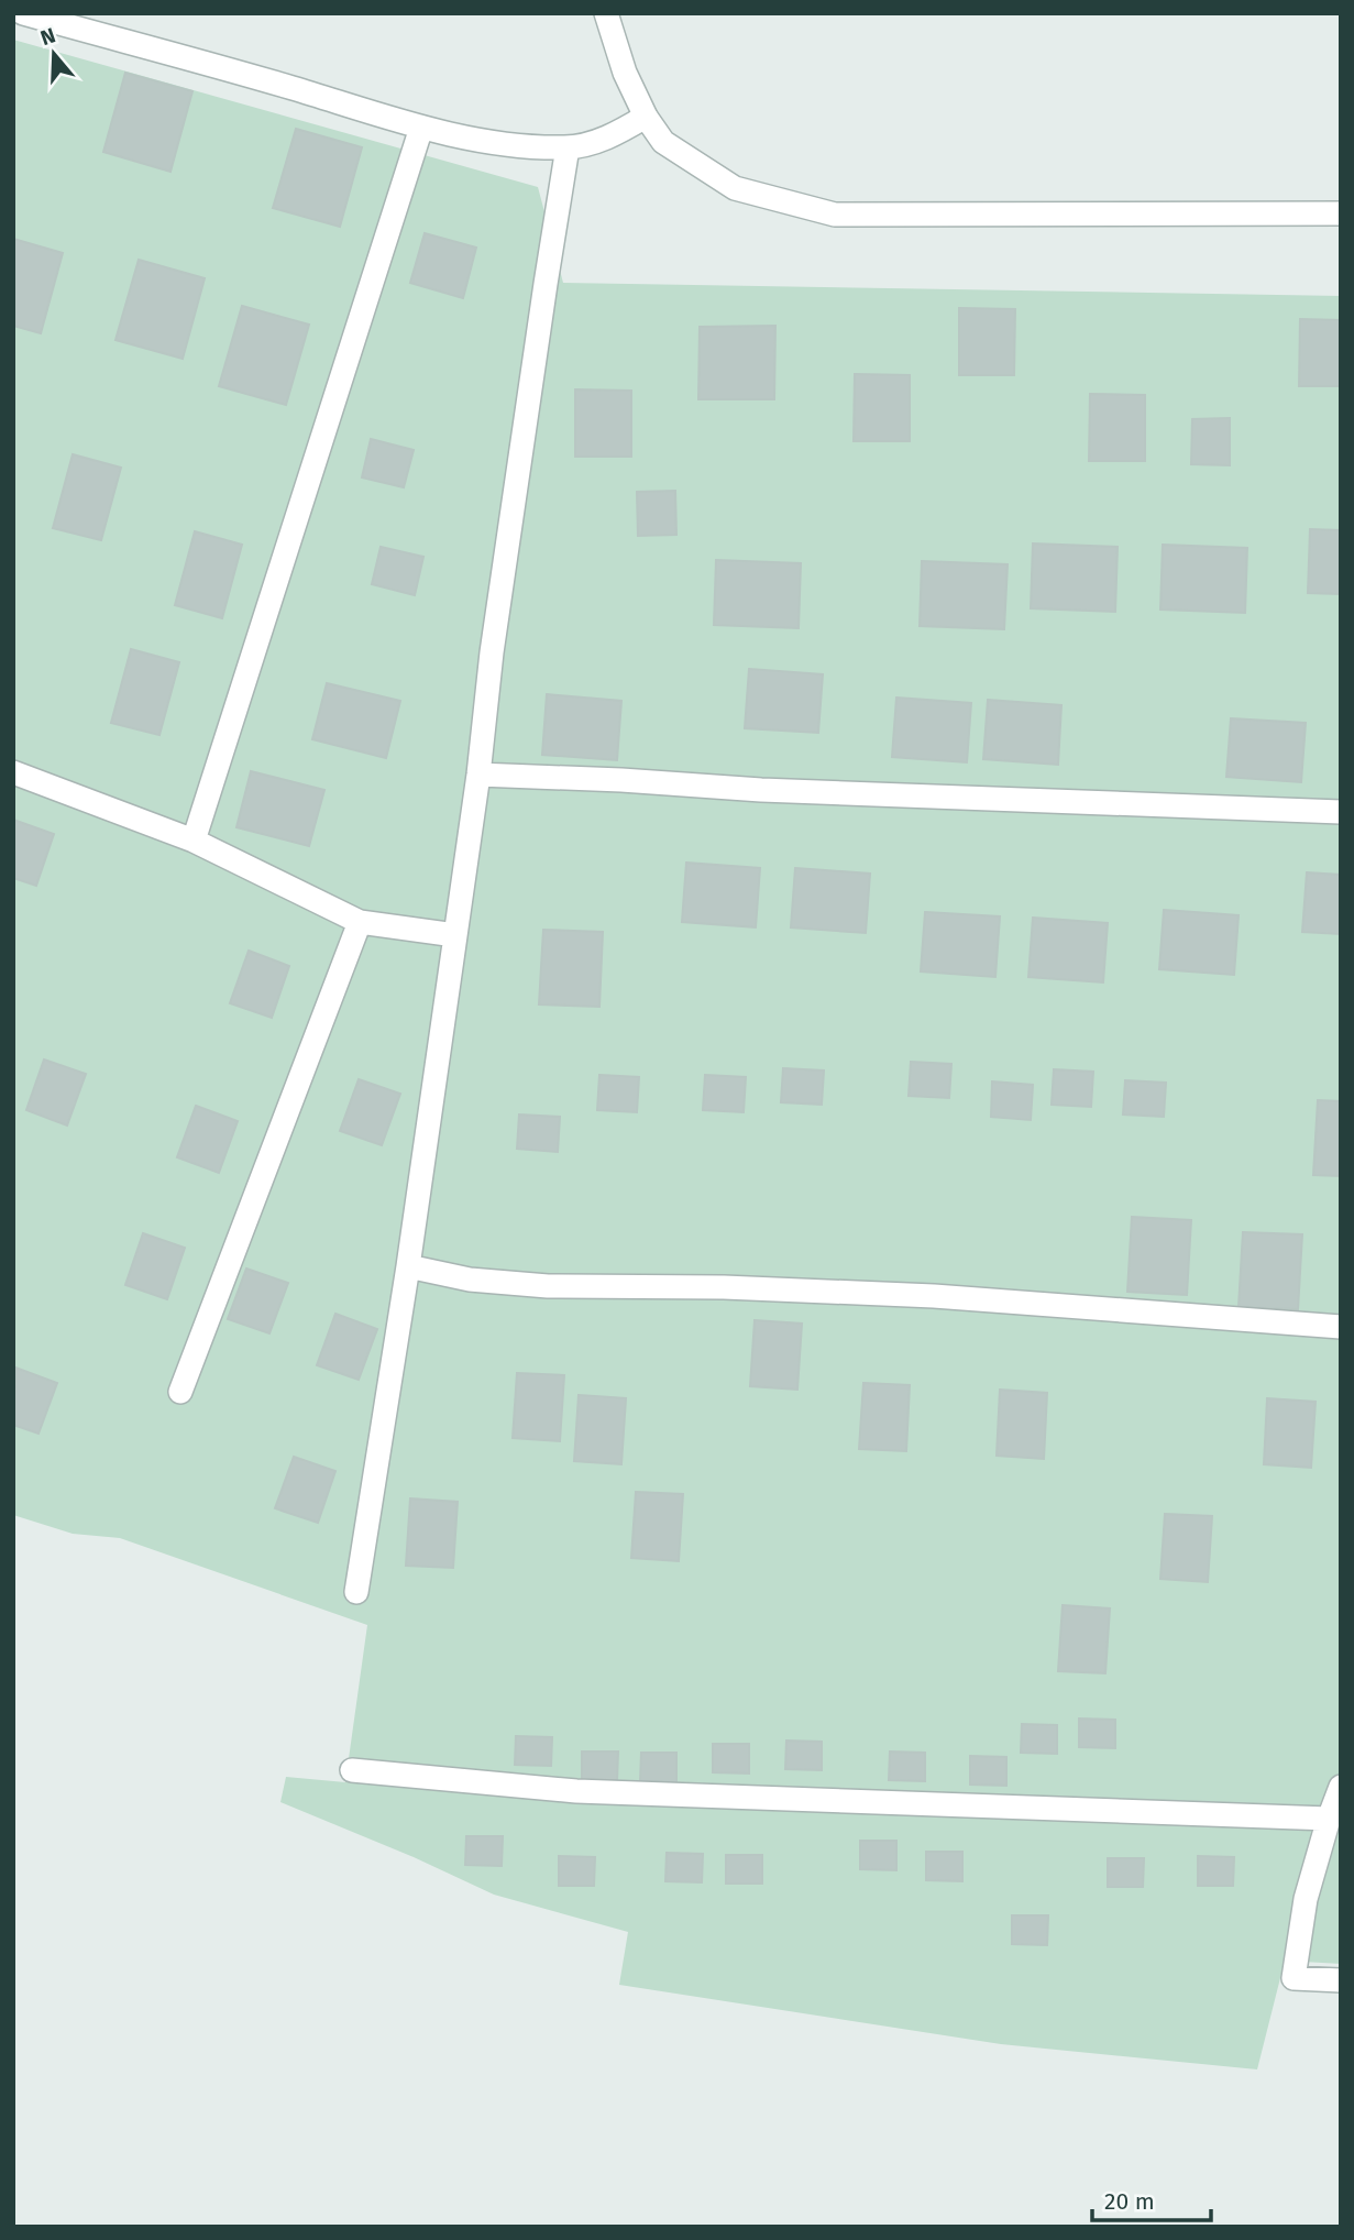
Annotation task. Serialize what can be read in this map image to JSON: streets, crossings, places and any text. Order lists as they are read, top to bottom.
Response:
{
  "scale_bar": "20 m",
  "north": "top"
}
